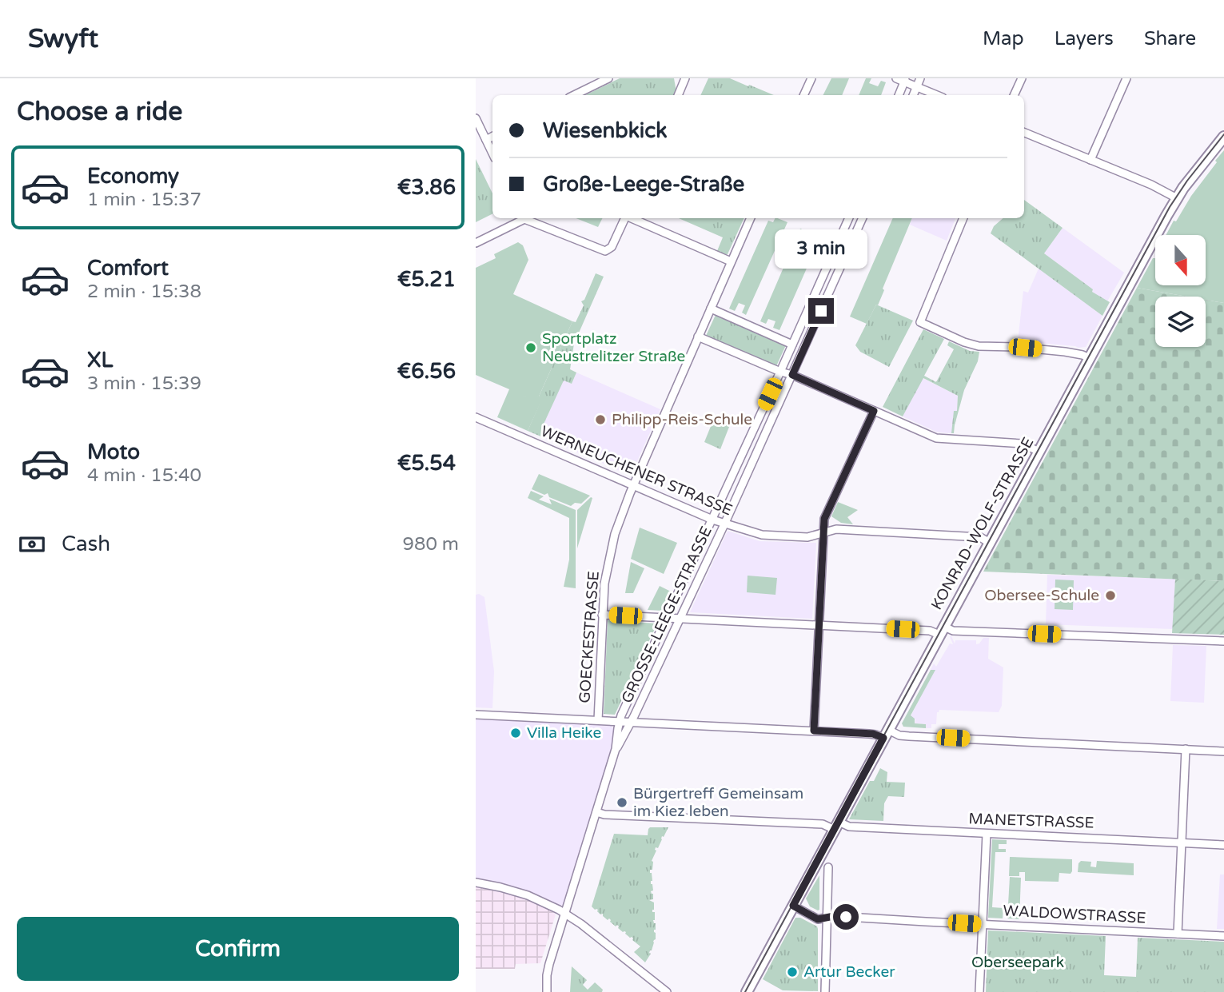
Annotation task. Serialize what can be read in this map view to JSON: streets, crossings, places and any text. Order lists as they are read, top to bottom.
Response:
{
  "streets": {
    "main road": ["KONRAD-WOLF-STRASSE"],
    "street": [
      "WERNEUCHENER STRASSE",
      "GROSSE-LEEGE-STRASSE",
      "GOECKESTRASSE",
      "MANETSTRASSE",
      "WALDOWSTRASSE"
    ]
  },
  "crossings": [
    ["WERNEUCHENER STRASSE", "KONRAD-WOLF-STRASSE"],
    ["WERNEUCHENER STRASSE", "GROSSE-LEEGE-STRASSE"],
    ["WERNEUCHENER STRASSE", "GOECKESTRASSE"],
    ["KONRAD-WOLF-STRASSE", "MANETSTRASSE"],
    ["KONRAD-WOLF-STRASSE", "WALDOWSTRASSE"],
    ["GROSSE-LEEGE-STRASSE", "MANETSTRASSE"]
  ],
  "parks": ["Oberseepark"],
  "places": [
    "Sportplatz Neustrelitzer Straße",
    "Philipp-Reis-Schule",
    "Obersee-Schule",
    "Villa Heike",
    "Bürgertreff Gemeinsam im Kiez leben",
    "Artur Becker"
  ],
  "north": "bottom",
  "page": {
    "header": "Swyft",
    "nav": ["Map", "Layers", "Share"],
    "heading": "Choose a ride",
    "banner": ["Wiesenbkick", "Große-Leege-Straße"],
    "list": [
      {
        "name": "Economy",
        "note": "1 min · 15:37",
        "value": "€3.86"
      },
      {
        "name": "Comfort",
        "note": "2 min · 15:38",
        "value": "€5.21"
      },
      {
        "name": "XL",
        "note": "3 min · 15:39",
        "value": "€6.56"
      },
      {
        "name": "Moto",
        "note": "4 min · 15:40",
        "value": "€5.54"
      }
    ],
    "bubble": "3 min",
    "pay": ["Cash", "980 m"],
    "buttons": "Confirm"
  }
}
